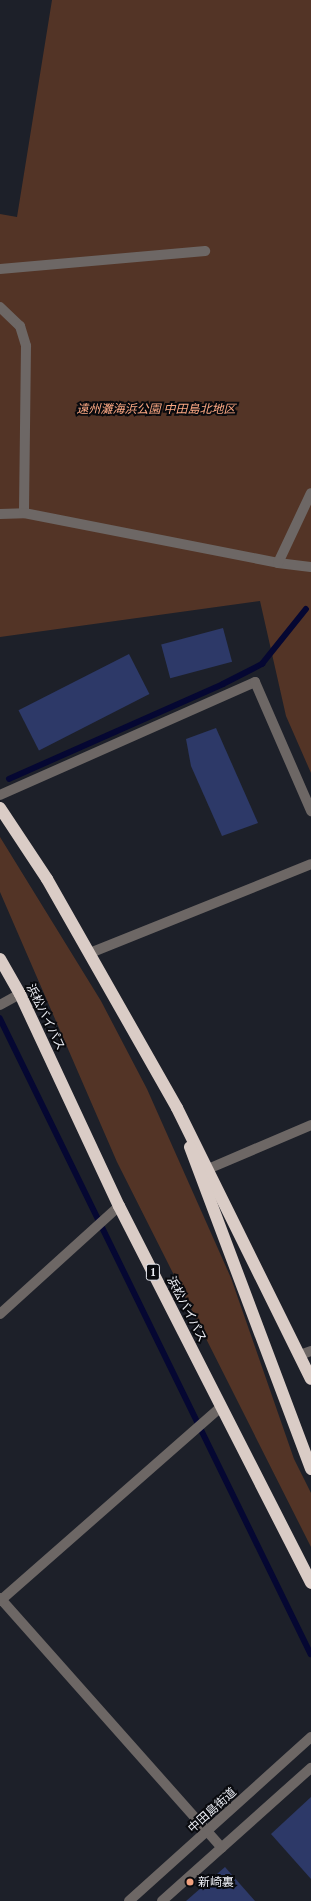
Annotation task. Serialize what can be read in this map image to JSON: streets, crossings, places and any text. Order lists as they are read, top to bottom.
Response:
{
  "streets": {
    "highway": ["浜松バイパス", "1"],
    "street": ["中田島街道"]
  },
  "parks": ["遠州灘海浜公園 中田島北地区"],
  "places": ["新崎裏"]
}
